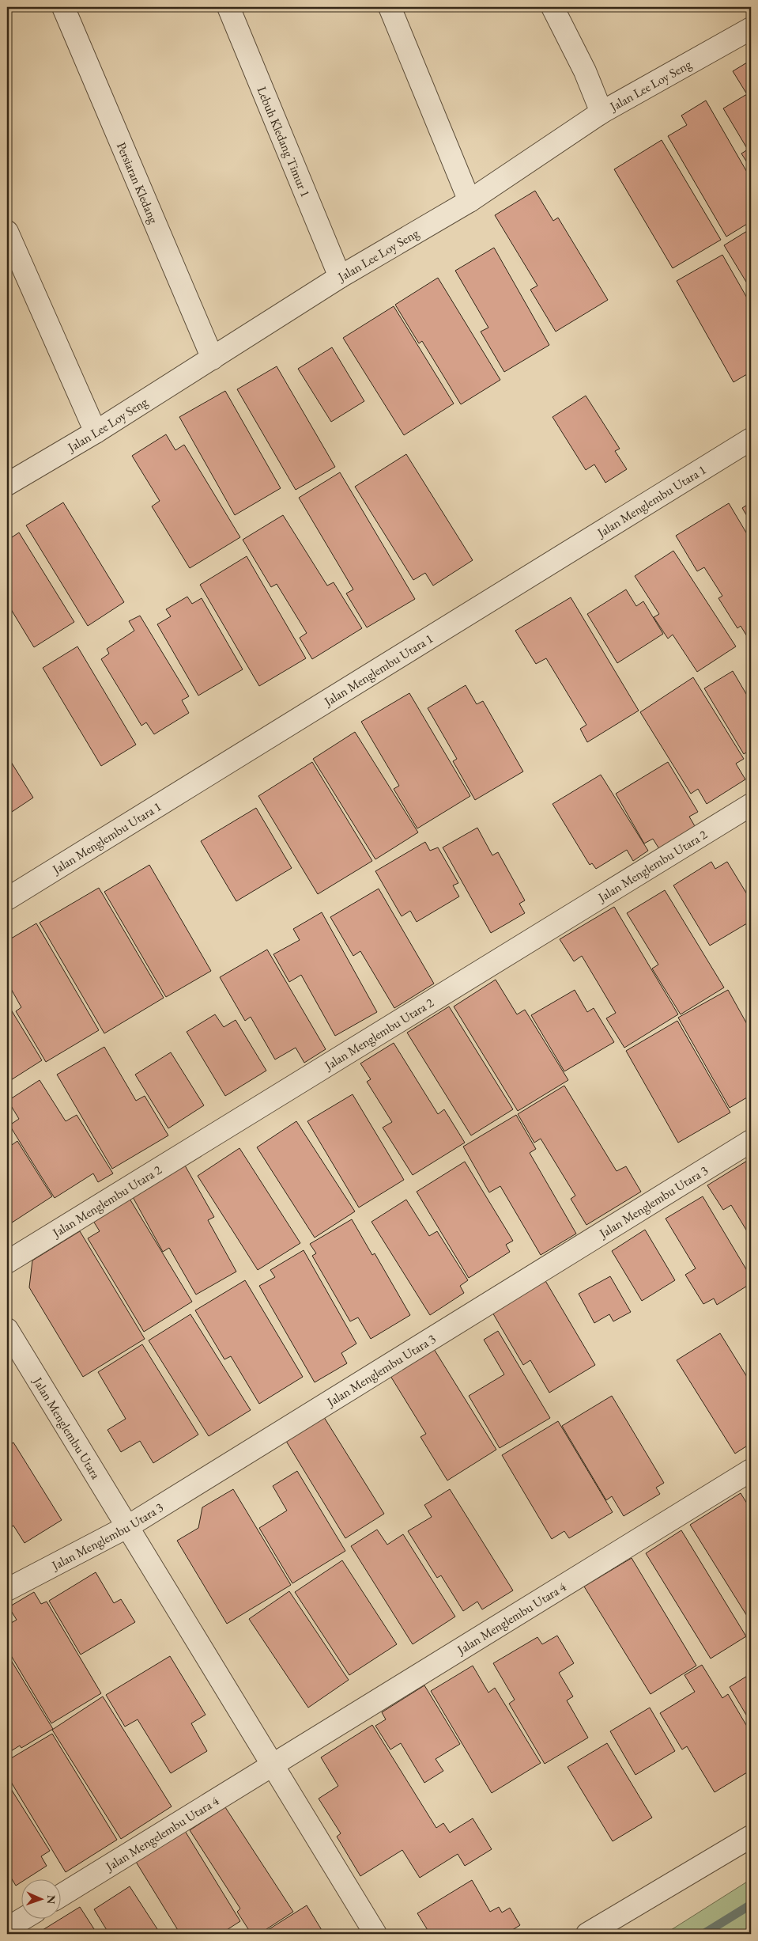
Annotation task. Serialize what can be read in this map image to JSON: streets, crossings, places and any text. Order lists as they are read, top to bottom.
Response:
{
  "streets": {
    "street": [
      "Jalan Lee Loy Seng",
      "Lebuh Kledang Timur 1",
      "Persiaran Kledang",
      "Jalan Menglembu Utara 1",
      "Jalan Menglembu Utara 2",
      "Jalan Menglembu Utara 3",
      "Jalan Menglembu Utara",
      "Jalan Menglembu Utara 4",
      "Jalan Mengelembu Utara 4"
    ]
  },
  "crossings": [
    ["Jalan Lee Loy Seng", "Lebuh Kledang Timur 1"],
    ["Jalan Lee Loy Seng", "Persiaran Kledang"],
    ["Jalan Menglembu Utara 3", "Jalan Menglembu Utara"],
    ["Jalan Menglembu Utara", "Jalan Menglembu Utara 4"],
    ["Jalan Menglembu Utara", "Jalan Mengelembu Utara 4"],
    ["Jalan Menglembu Utara 4", "Jalan Mengelembu Utara 4"]
  ],
  "north": "right"
}
